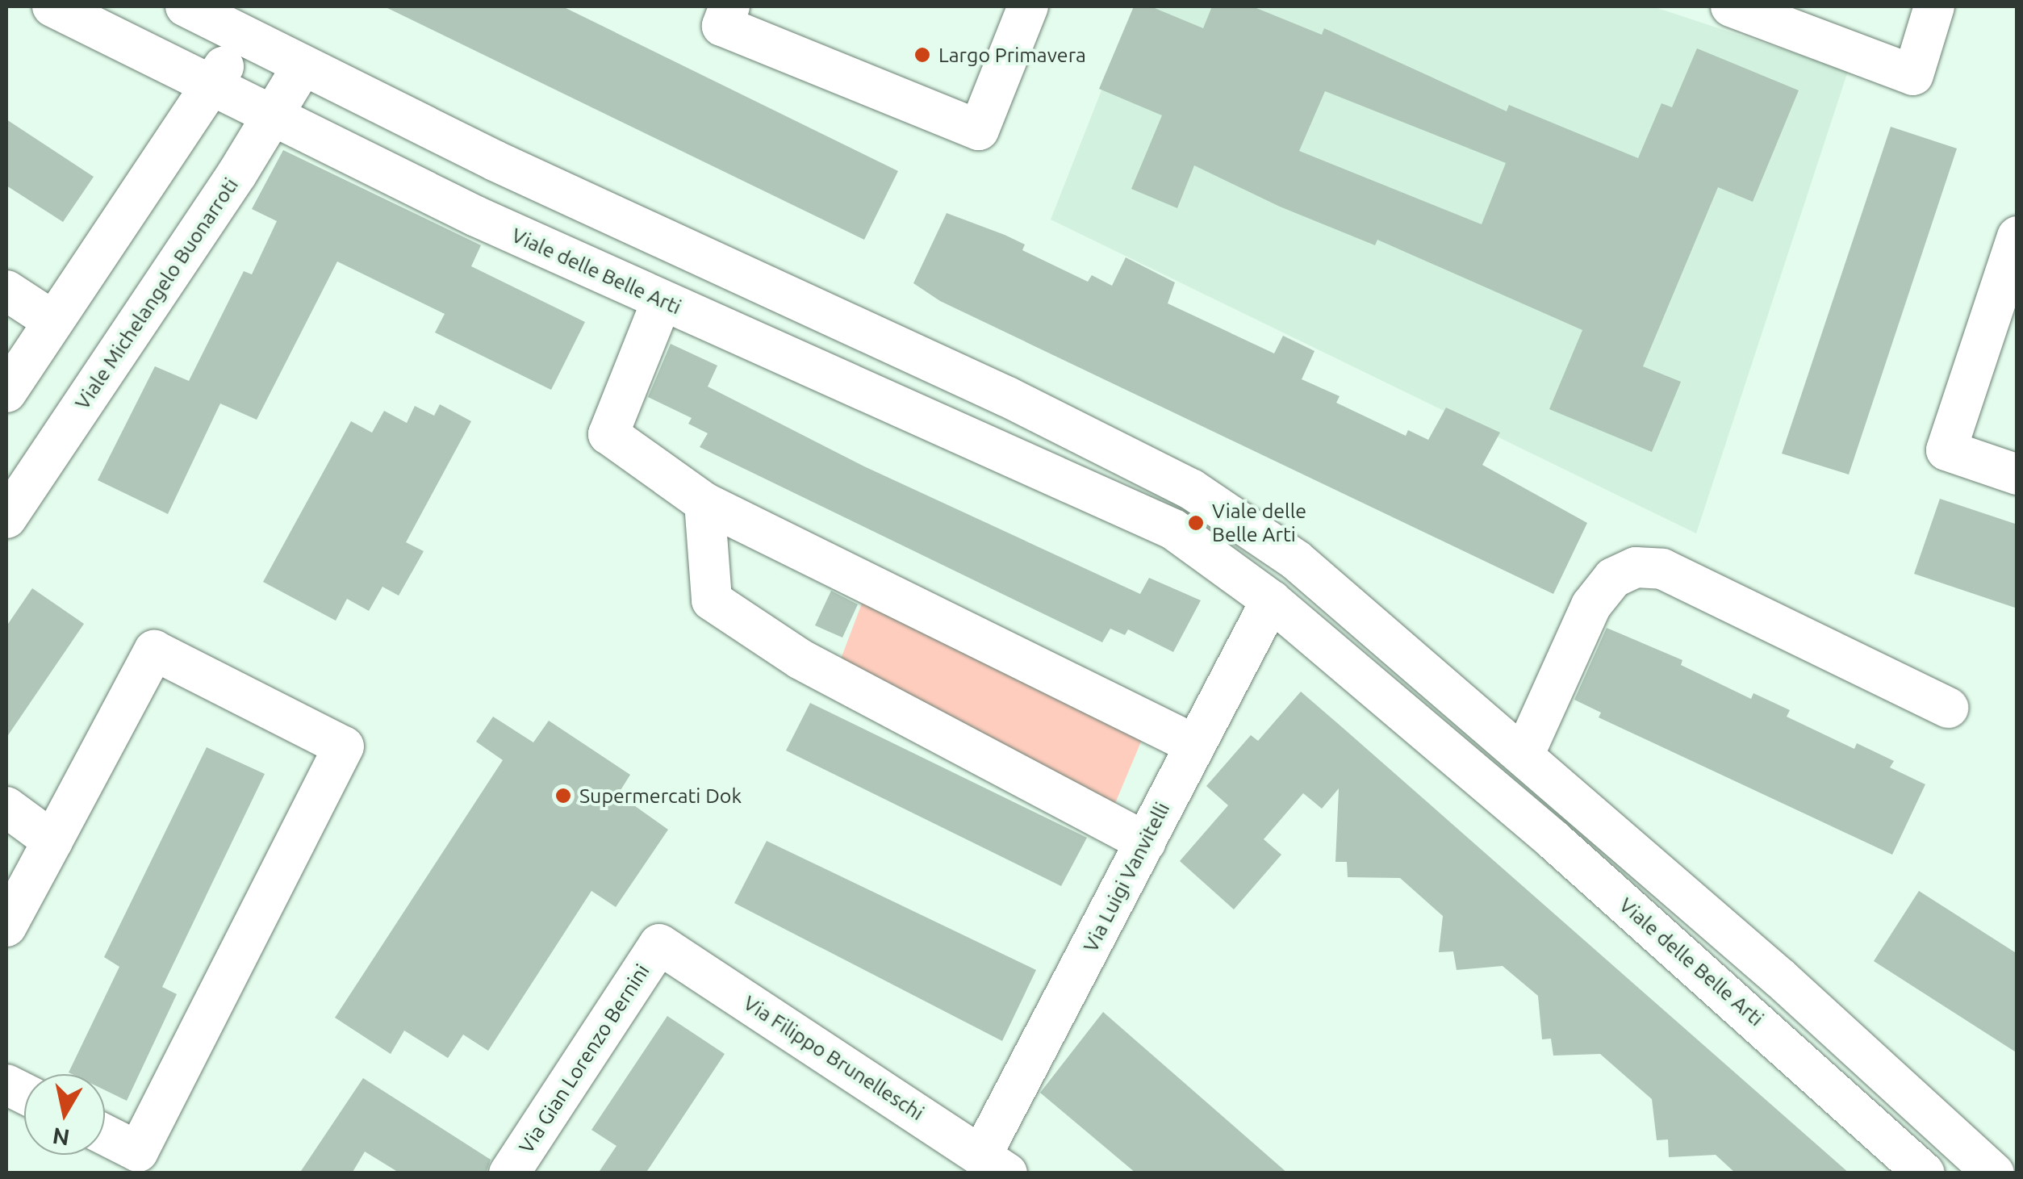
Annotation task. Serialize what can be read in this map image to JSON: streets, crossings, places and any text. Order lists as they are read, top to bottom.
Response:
{
  "streets": {
    "street": [
      "Viale delle Belle Arti",
      "Viale Michelangelo Buonarroti",
      "Via Luigi Vanvitelli",
      "Via Filippo Brunelleschi",
      "Via Gian Lorenzo Bernini"
    ]
  },
  "crossings": [
    ["Viale delle Belle Arti", "Viale Michelangelo Buonarroti"],
    ["Viale delle Belle Arti", "Via Luigi Vanvitelli"],
    ["Via Luigi Vanvitelli", "Via Filippo Brunelleschi"],
    ["Via Filippo Brunelleschi", "Via Gian Lorenzo Bernini"]
  ],
  "places": ["Largo Primavera", "Viale delle Belle Arti", "Supermercati Dok"],
  "north": "bottom"
}
